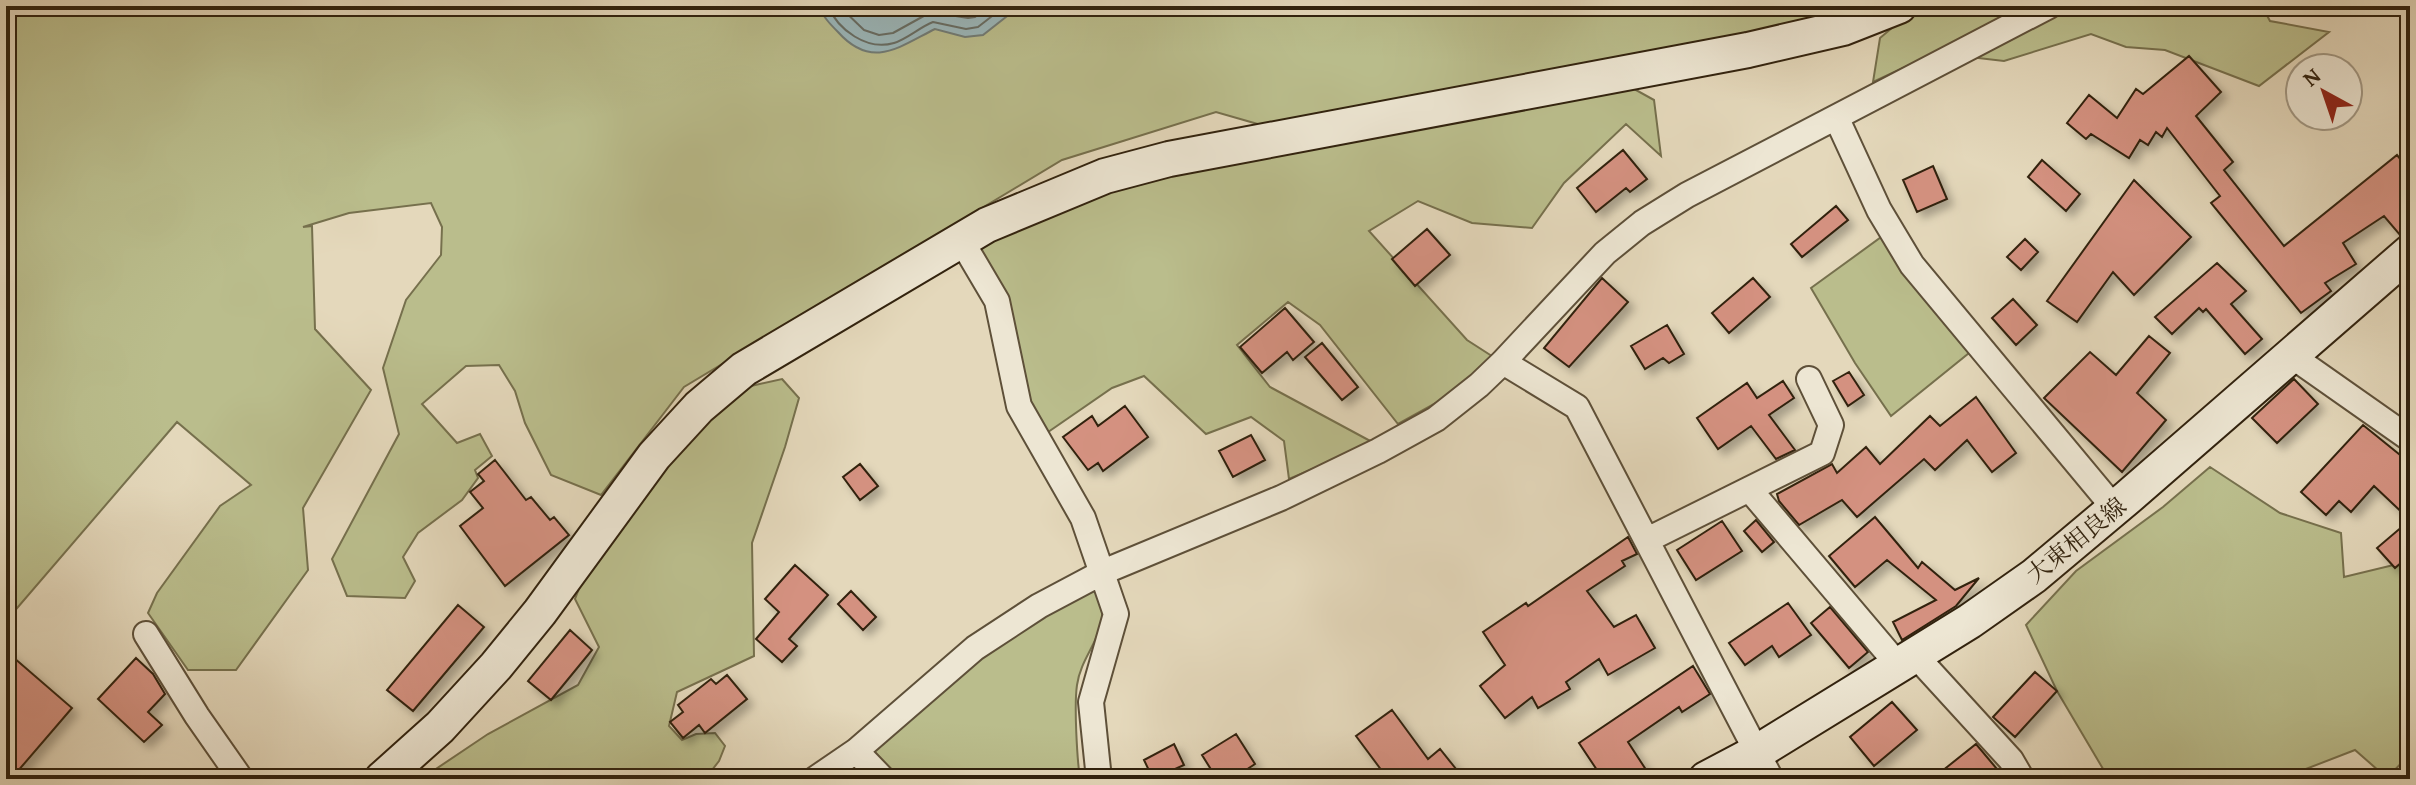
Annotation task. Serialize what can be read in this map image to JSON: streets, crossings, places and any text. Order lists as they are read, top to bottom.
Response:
{
  "streets": {
    "street": ["大東相良線"]
  },
  "north": "top left"
}
